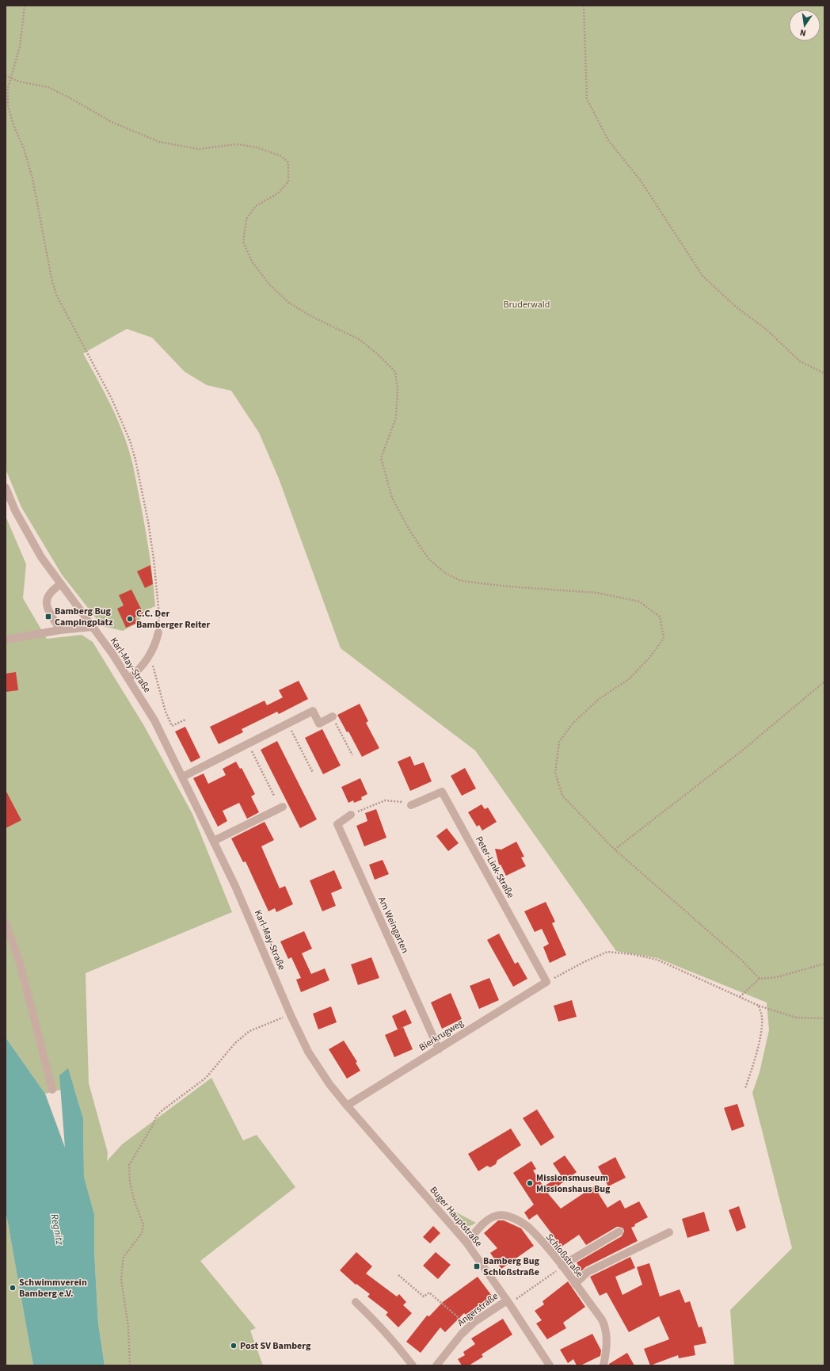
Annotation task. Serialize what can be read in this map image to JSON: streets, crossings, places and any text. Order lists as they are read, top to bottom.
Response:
{
  "streets": {
    "street": [
      "Karl-May-Straße",
      "Peter-Link-Straße",
      "Am Weingarten",
      "Bierkrugweg",
      "Buger Hauptstraße",
      "Schloßstraße",
      "Angerstraße"
    ]
  },
  "crossings": [
    ["Karl-May-Straße", "Bierkrugweg"],
    ["Karl-May-Straße", "Buger Hauptstraße"],
    ["Peter-Link-Straße", "Bierkrugweg"],
    ["Am Weingarten", "Bierkrugweg"],
    ["Bierkrugweg", "Buger Hauptstraße"],
    ["Buger Hauptstraße", "Schloßstraße"],
    ["Buger Hauptstraße", "Angerstraße"]
  ],
  "water": ["Regnitz"],
  "parks": ["Bruderwald"],
  "places": {
    "transit": ["Bamberg Bug Campingplatz", "Bamberg Bug Schloßstraße"],
    "other": [
      "C.C. Der Bamberger Reiter",
      "Missionsmuseum Missionshaus Bug",
      "Schwimmverein Bamberg e.V.",
      "Post SV Bamberg"
    ]
  },
  "north": "bottom"
}
